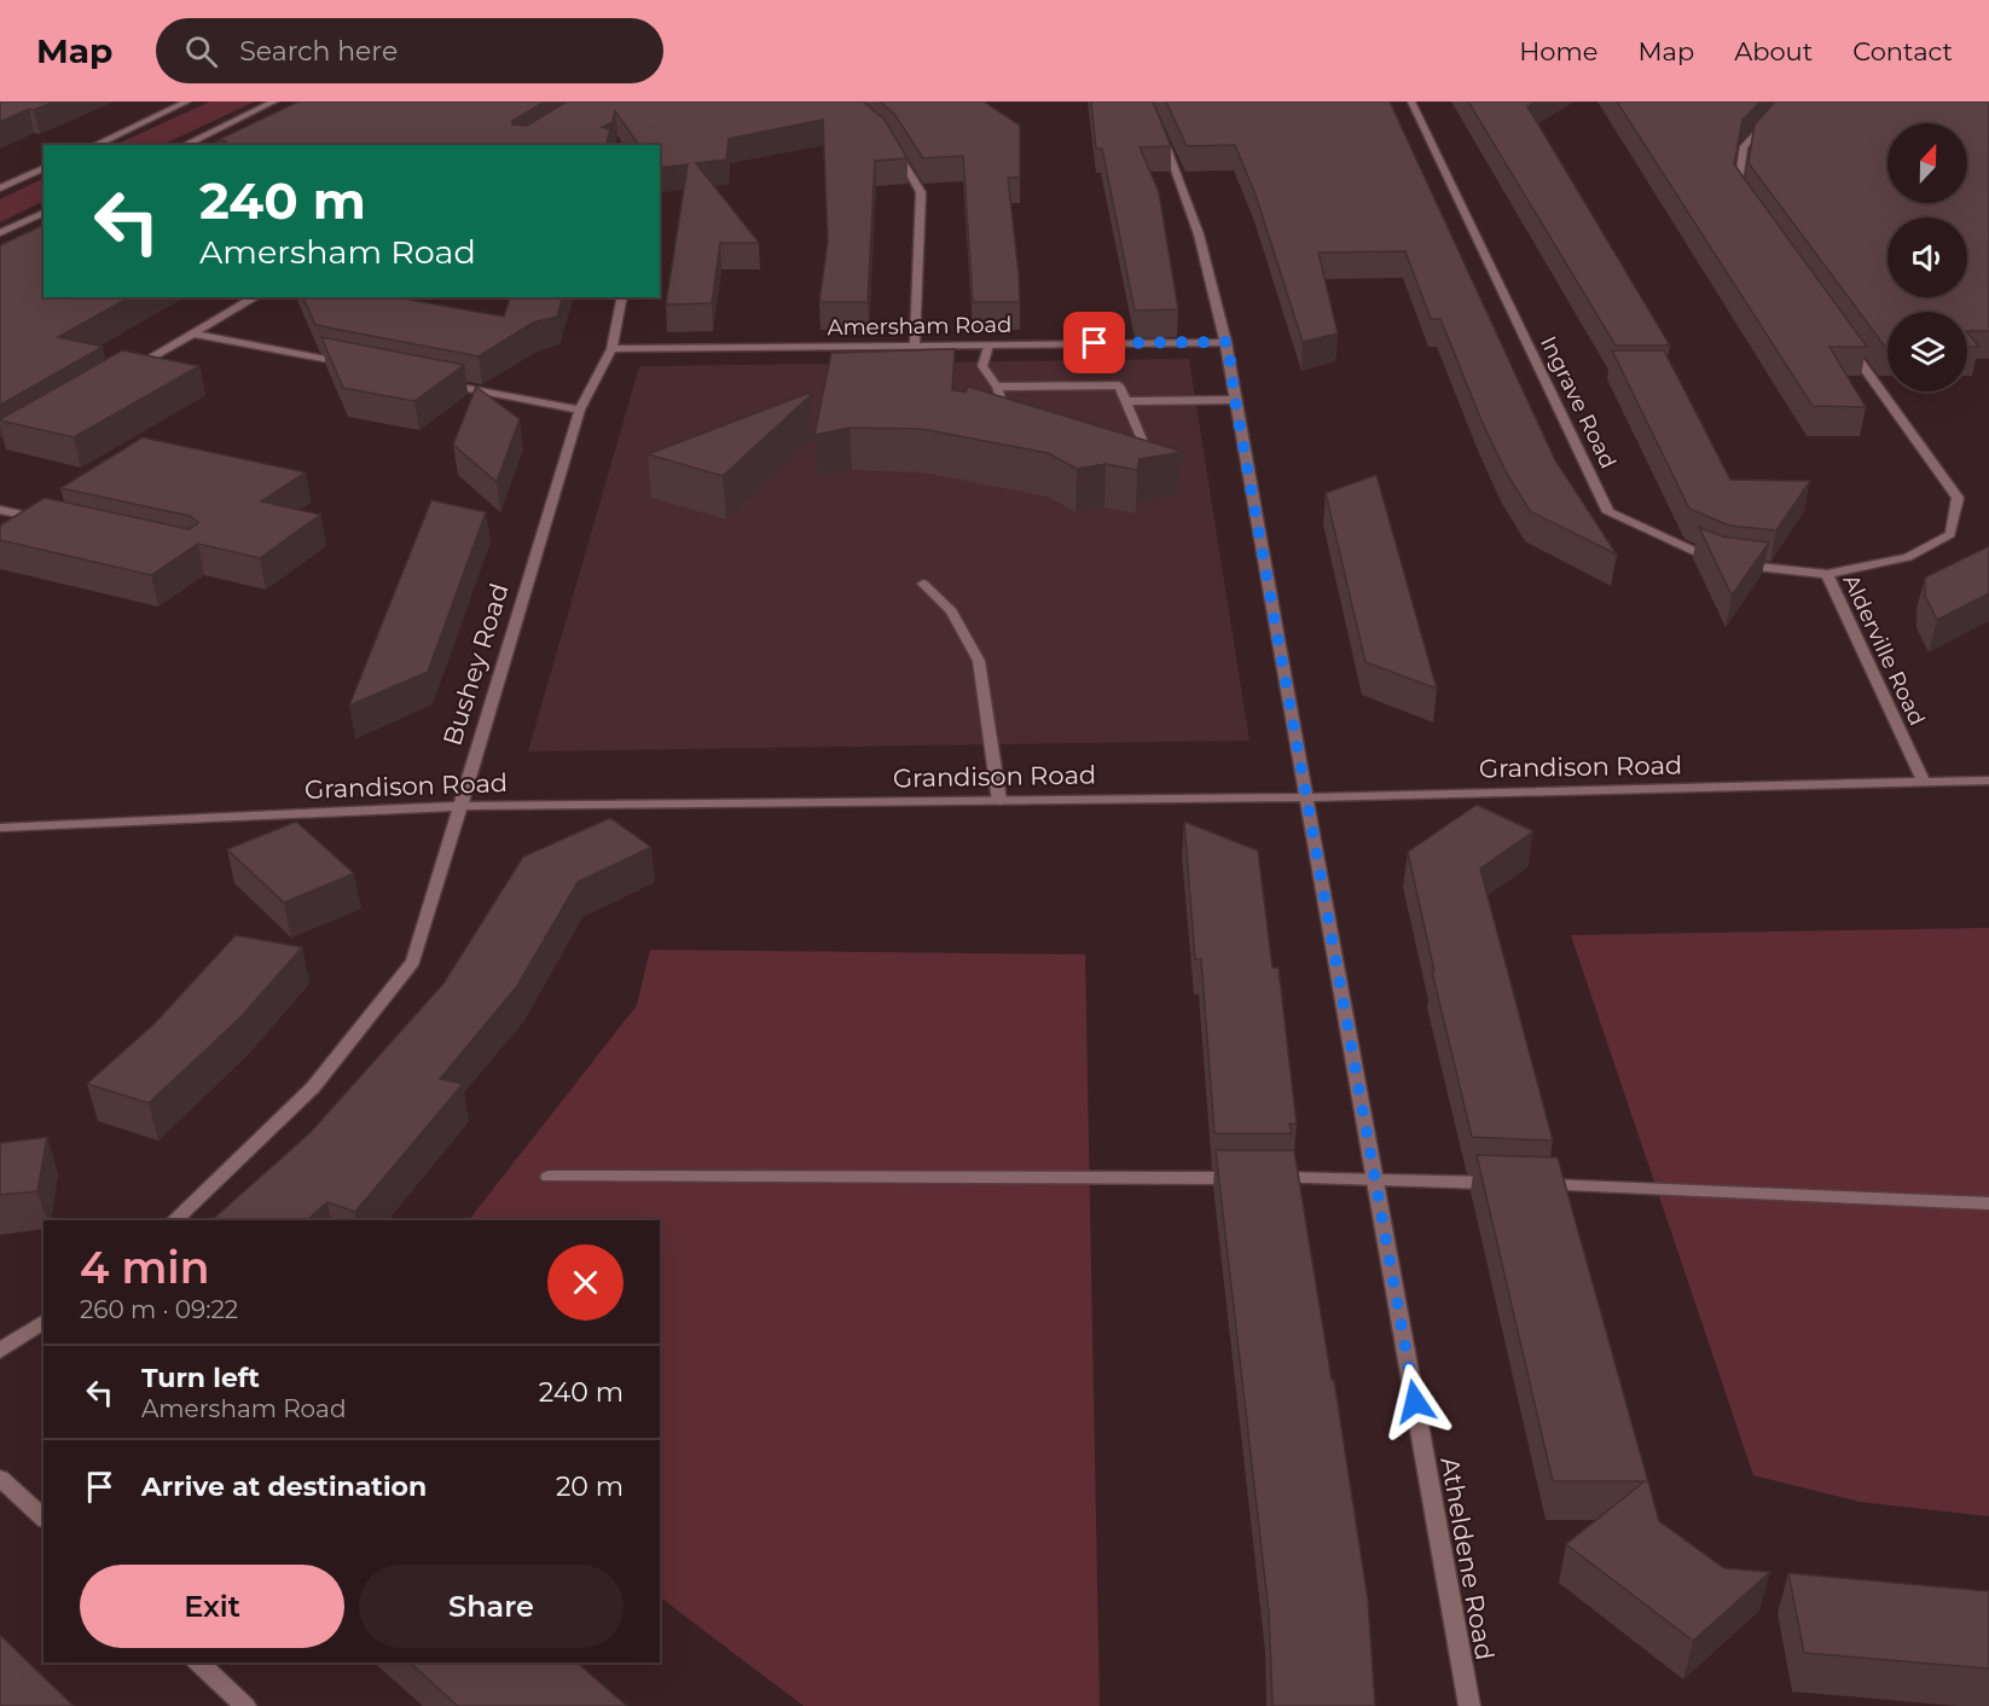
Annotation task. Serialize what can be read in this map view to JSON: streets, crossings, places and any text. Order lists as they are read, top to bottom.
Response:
{
  "streets": {
    "street": [
      "Amersham Road",
      "Ingrave Road",
      "Alderville Road",
      "Bushey Road",
      "Grandison Road",
      "Atheldene Road"
    ]
  },
  "crossings": [
    ["Amersham Road", "Bushey Road"],
    ["Amersham Road", "Atheldene Road"],
    ["Alderville Road", "Grandison Road"],
    ["Bushey Road", "Grandison Road"],
    ["Grandison Road", "Atheldene Road"]
  ],
  "north": "top",
  "page": {
    "header": "Map",
    "search": "Search here",
    "nav": [
      "Home",
      "Map",
      "About",
      "Contact"
    ],
    "turn": ["240 m", "Amersham Road"],
    "heading": ["4 min", "260 m · 09:22"],
    "list": [
      {
        "name": "Turn left",
        "note": "Amersham Road",
        "value": "240 m"
      },
      {
        "name": "Arrive at destination",
        "value": "20 m"
      }
    ],
    "buttons": ["Exit", "Share"]
  }
}
